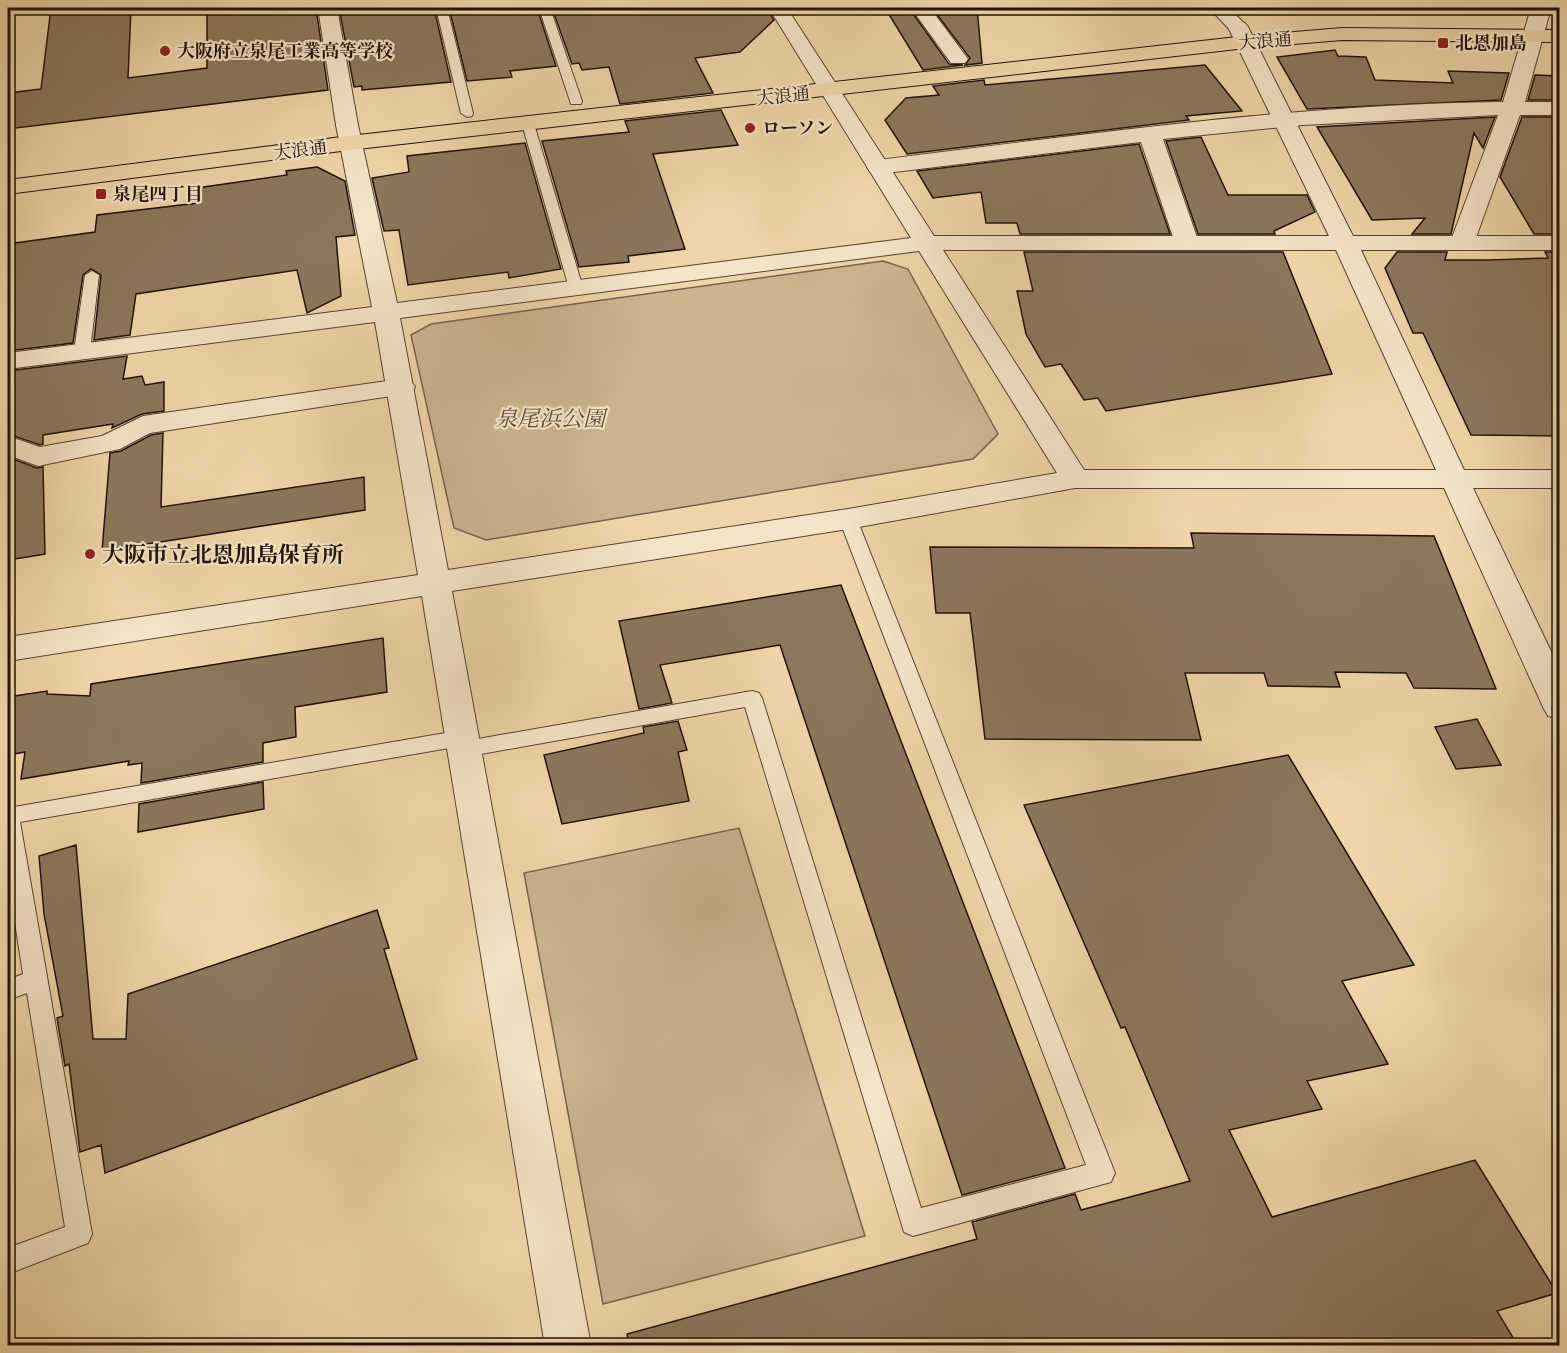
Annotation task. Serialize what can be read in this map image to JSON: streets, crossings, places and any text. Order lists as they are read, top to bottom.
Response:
{
  "streets": {
    "main road": ["大浪通"]
  },
  "parks": ["泉尾浜公園"],
  "places": {
    "transit": ["北恩加島", "泉尾四丁目"],
    "other": ["大阪府立泉尾工業高等学校", "ローソン", "大阪市立北恩加島保育所"]
  }
}
